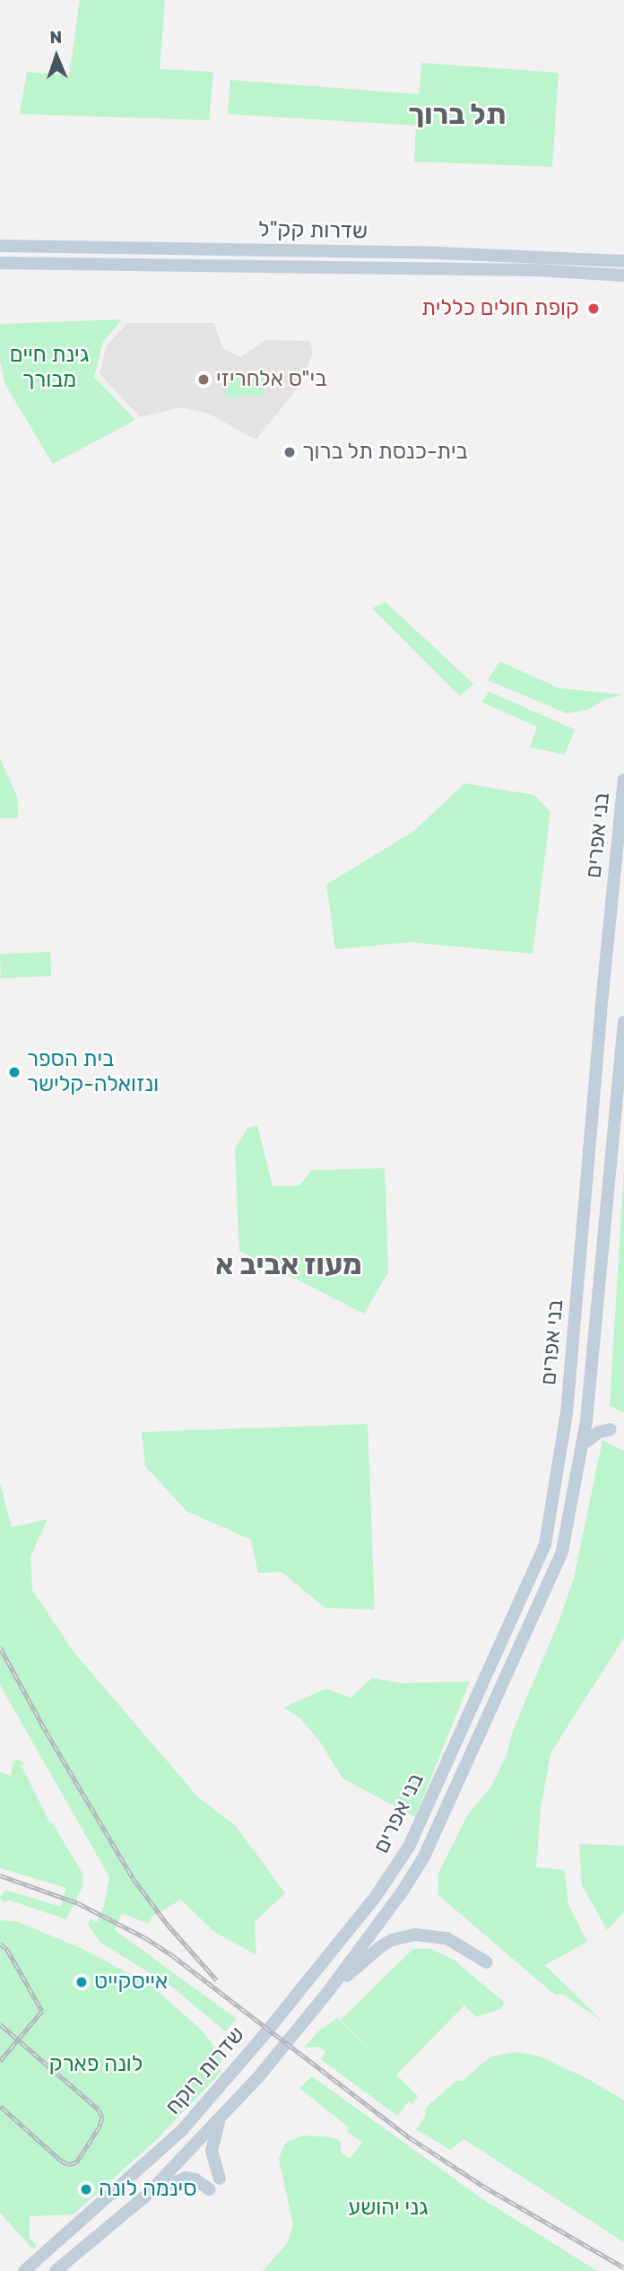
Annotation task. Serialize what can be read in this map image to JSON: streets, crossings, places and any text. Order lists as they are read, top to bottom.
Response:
{
  "streets": {
    "main road": ["שדרות קק\"ל", "בני אפרים", "שדרות רוקח"]
  },
  "crossings": [
    ["בני אפרים", "שדרות רוקח"]
  ],
  "districts": ["תל ברוך", "מעוז אביב א"],
  "parks": ["גינת חיים מבורך", "לונה פארק", "גני יהושע"],
  "places": [
    "קופת חולים כללית",
    "בי\"ס אלחריזי",
    "בית-כנסת תל ברוך",
    "בית הספר ונזואלה-קלישר",
    "אייסקייט",
    "סינמה לונה"
  ],
  "north": "top"
}
